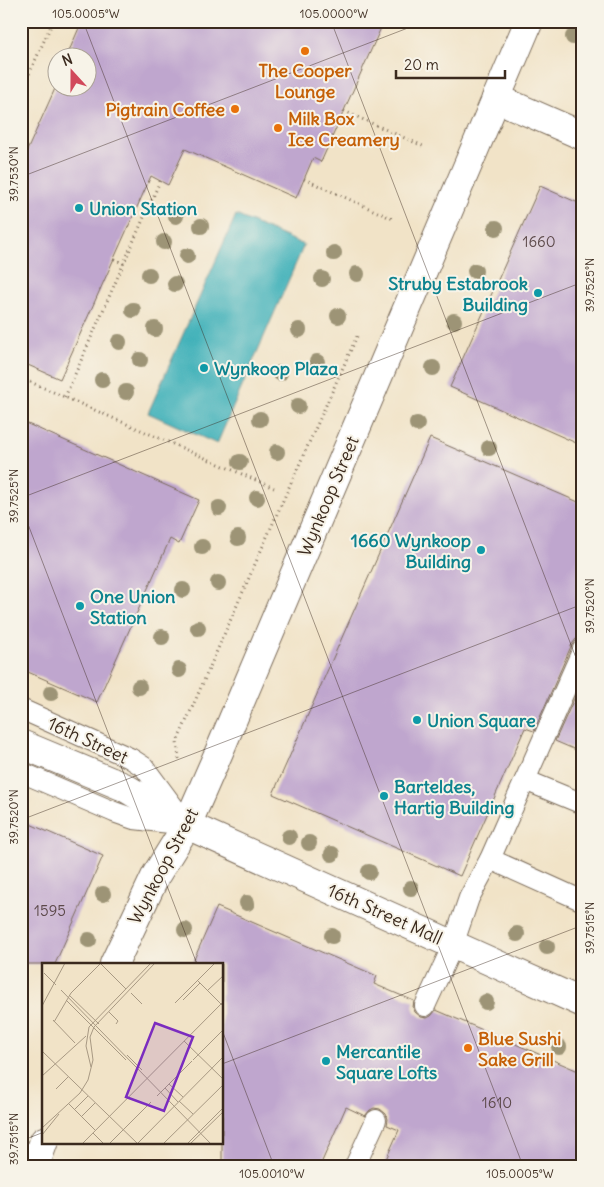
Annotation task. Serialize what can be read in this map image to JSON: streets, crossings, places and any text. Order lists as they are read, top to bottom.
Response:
{
  "streets": {
    "street": ["Wynkoop Street", "16th Street", "16th Street Mall"]
  },
  "crossings": [
    ["Wynkoop Street", "16th Street"],
    ["Wynkoop Street", "16th Street Mall"],
    ["16th Street", "16th Street Mall"]
  ],
  "places": [
    "The Cooper Lounge",
    "Pigtrain Coffee",
    "Milk Box Ice Creamery",
    "Union Station",
    "Struby Estabrook Building",
    "Wynkoop Plaza",
    "1660 Wynkoop Building",
    "One Union Station",
    "Union Square",
    "Barteldes, Hartig Building",
    "Blue Sushi Sake Grill",
    "Mercantile Square Lofts"
  ],
  "house_numbers": ["1660", "1595", "1610"],
  "scale_bar": "20 m",
  "north": "top",
  "coordinates": [
    "105.0005°W",
    "105.0000°W",
    "39.7530°N",
    "39.7525°N",
    "39.7520°N",
    "39.7515°N",
    "105.0010°W"
  ]
}
